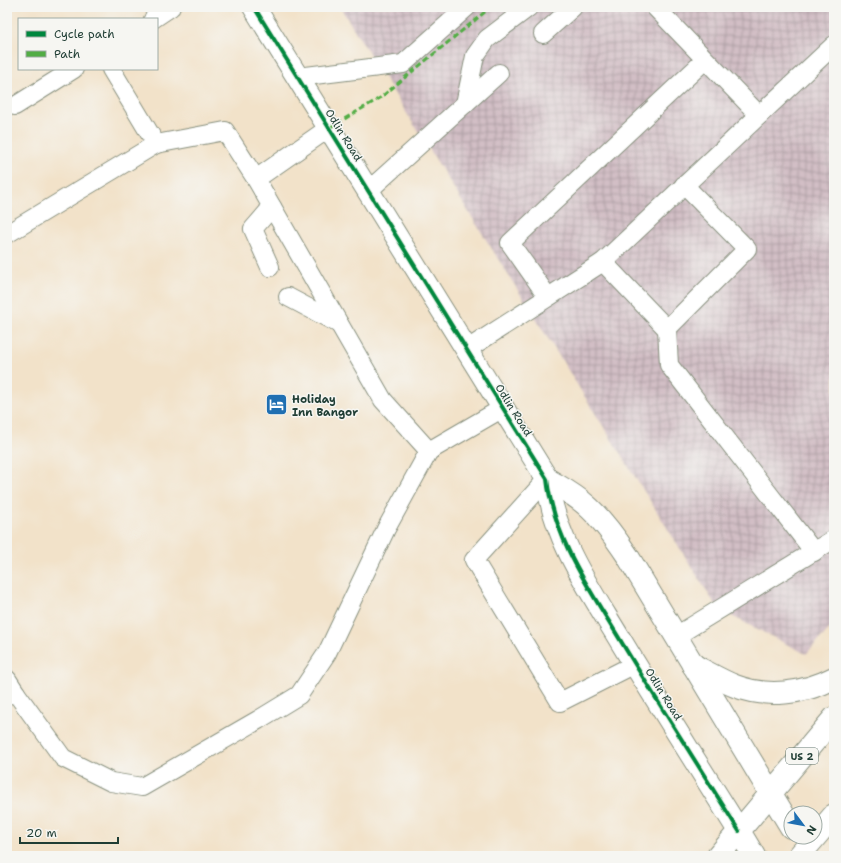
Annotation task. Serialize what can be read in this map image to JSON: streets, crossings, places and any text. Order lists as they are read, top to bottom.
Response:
{
  "streets": {
    "main road": ["Odlin Road", "US 2"]
  },
  "crossings": [
    ["Odlin Road", "US 2"]
  ],
  "places": {
    "hotel": ["Holiday Inn Bangor"]
  },
  "legend": ["Cycle path", "Path"],
  "scale_bar": "20 m",
  "north": "bottom right"
}
